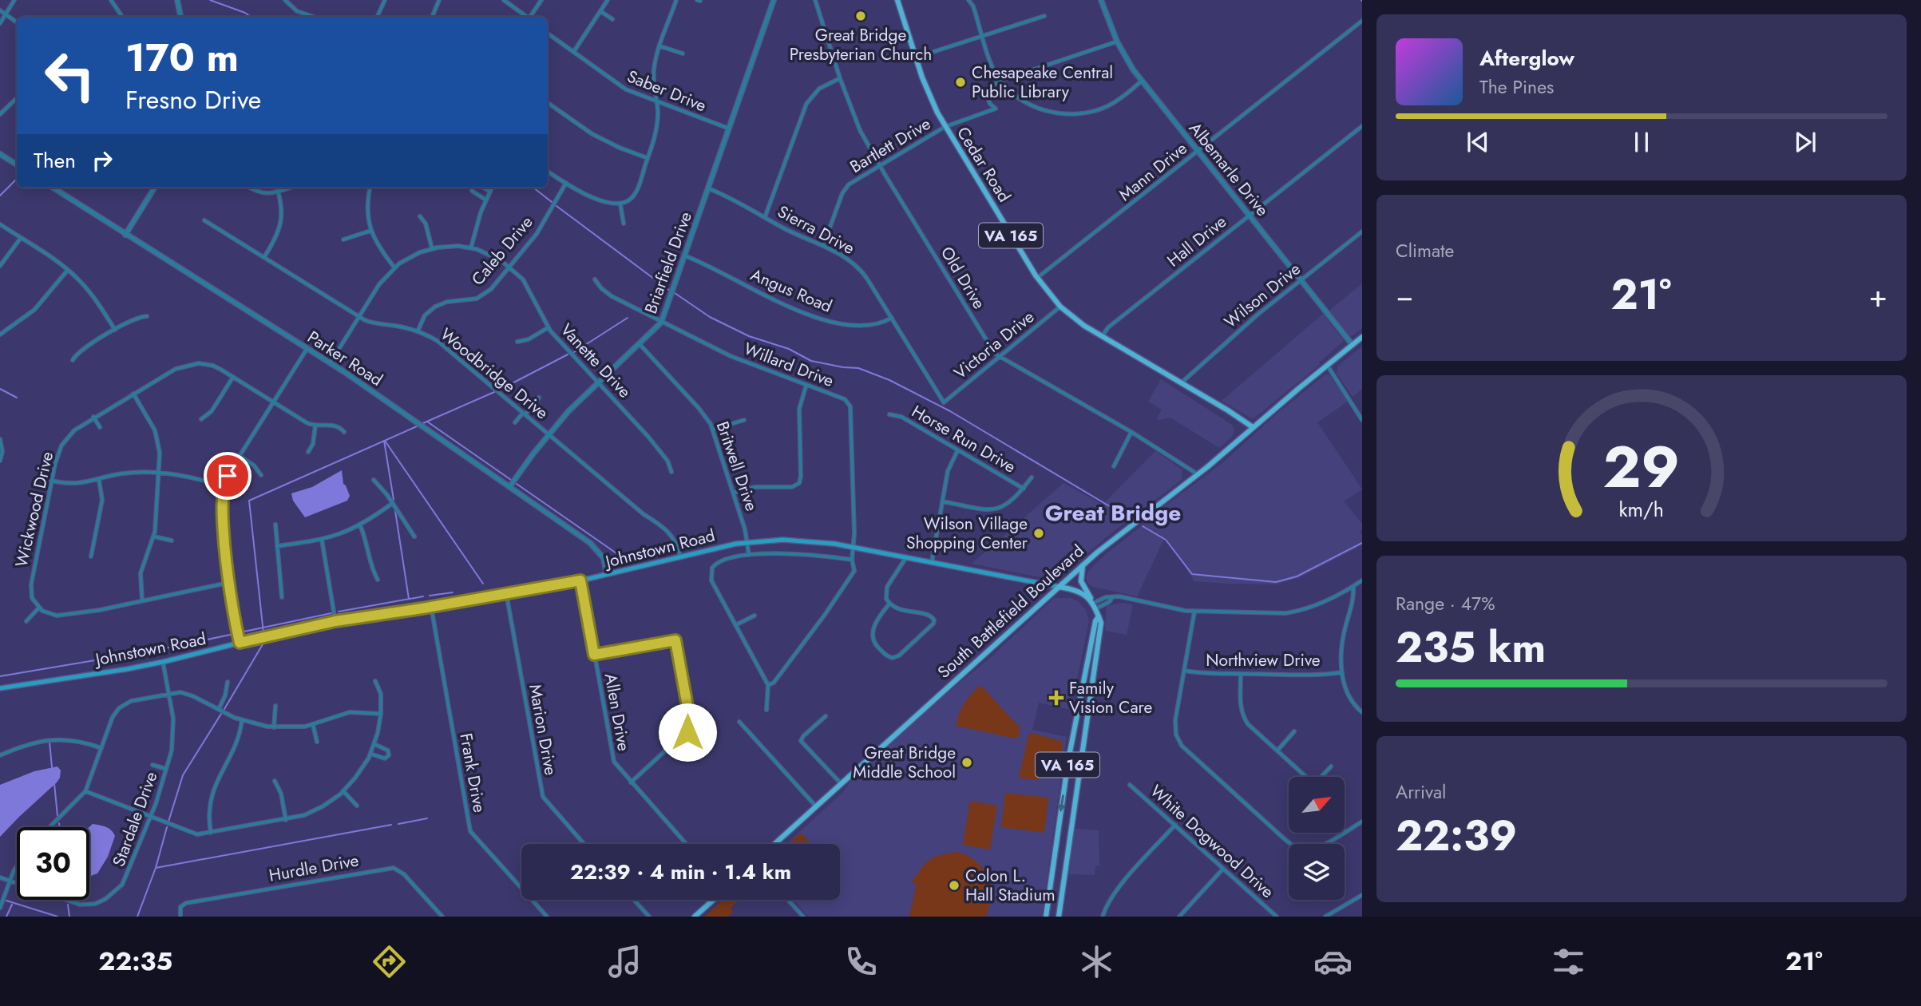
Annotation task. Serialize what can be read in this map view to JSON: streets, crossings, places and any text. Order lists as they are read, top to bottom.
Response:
{
  "streets": {
    "main road": [
      "Cedar Road",
      "VA 165",
      "Johnstown Road",
      "South Battlefield Boulevard"
    ],
    "street": [
      "Saber Drive",
      "Bartlett Drive",
      "Albemarle Drive",
      "Mann Drive",
      "Sierra Drive",
      "Hall Drive",
      "Caleb Drive",
      "Briarfield Drive",
      "Old Drive",
      "Angus Road",
      "Wilson Drive",
      "Victoria Drive",
      "Parker Road",
      "Vanette Drive",
      "Willard Drive",
      "Woodbridge Drive",
      "Horse Run Drive",
      "Britwell Drive",
      "Wickwood Drive",
      "Northview Drive",
      "Allen Drive",
      "Marion Drive",
      "Frank Drive",
      "Stardale Drive",
      "White Dogwood Drive",
      "Hurdle Drive"
    ]
  },
  "crossings": [
    ["Saber Drive", "Briarfield Drive"],
    ["Bartlett Drive", "Cedar Road"],
    ["Bartlett Drive", "Sierra Drive"],
    ["Bartlett Drive", "Old Drive"],
    ["Cedar Road", "Mann Drive"],
    ["Cedar Road", "Hall Drive"],
    ["Cedar Road", "Wilson Drive"],
    ["Cedar Road", "Victoria Drive"],
    ["Cedar Road", "South Battlefield Boulevard"],
    ["Albemarle Drive", "Mann Drive"],
    ["Albemarle Drive", "Hall Drive"],
    ["Albemarle Drive", "Wilson Drive"],
    ["Albemarle Drive", "South Battlefield Boulevard"],
    ["Sierra Drive", "Briarfield Drive"],
    ["Sierra Drive", "Angus Road"],
    ["Sierra Drive", "Victoria Drive"],
    ["VA 165", "South Battlefield Boulevard"],
    ["Caleb Drive", "Vanette Drive"],
    ["Caleb Drive", "Woodbridge Drive"],
    ["Briarfield Drive", "Angus Road"],
    ["Briarfield Drive", "Parker Road"],
    ["Briarfield Drive", "Vanette Drive"],
    ["Briarfield Drive", "Willard Drive"],
    ["Briarfield Drive", "Woodbridge Drive"],
    ["Briarfield Drive", "Britwell Drive"],
    ["Old Drive", "Victoria Drive"],
    ["Old Drive", "South Battlefield Boulevard"],
    ["Parker Road", "Vanette Drive"],
    ["Parker Road", "Johnstown Road"],
    ["Vanette Drive", "Woodbridge Drive"],
    ["Willard Drive", "Johnstown Road"],
    ["Woodbridge Drive", "Johnstown Road"],
    ["Britwell Drive", "Johnstown Road"],
    ["Johnstown Road", "South Battlefield Boulevard"],
    ["Johnstown Road", "Allen Drive"],
    ["Johnstown Road", "Marion Drive"],
    ["Johnstown Road", "Frank Drive"],
    ["Johnstown Road", "Stardale Drive"]
  ],
  "districts": ["Great Bridge"],
  "places": {
    "other": [
      "Great Bridge Presbyterian Church",
      "Chesapeake Central Public Library",
      "Wilson Village Shopping Center",
      "Great Bridge Middle School",
      "Colon L. Hall Stadium"
    ],
    "health": ["Family Vision Care"]
  },
  "north": "top right",
  "page": {
    "turn": ["170 m", "Fresno Drive"],
    "song": ["Afterglow", "The Pines"],
    "then": "Then",
    "tile": [
      "Climate",
      ["Range · 47%", "235 km"],
      ["Arrival", "22:39"]
    ],
    "heat": ["−", "21°", "+"],
    "limit": "30",
    "trip": "22:39 · 4 min · 1.4 km",
    "tabs": ["22:35", "21°"],
    "gauge": ["29", "km/h"]
  }
}
